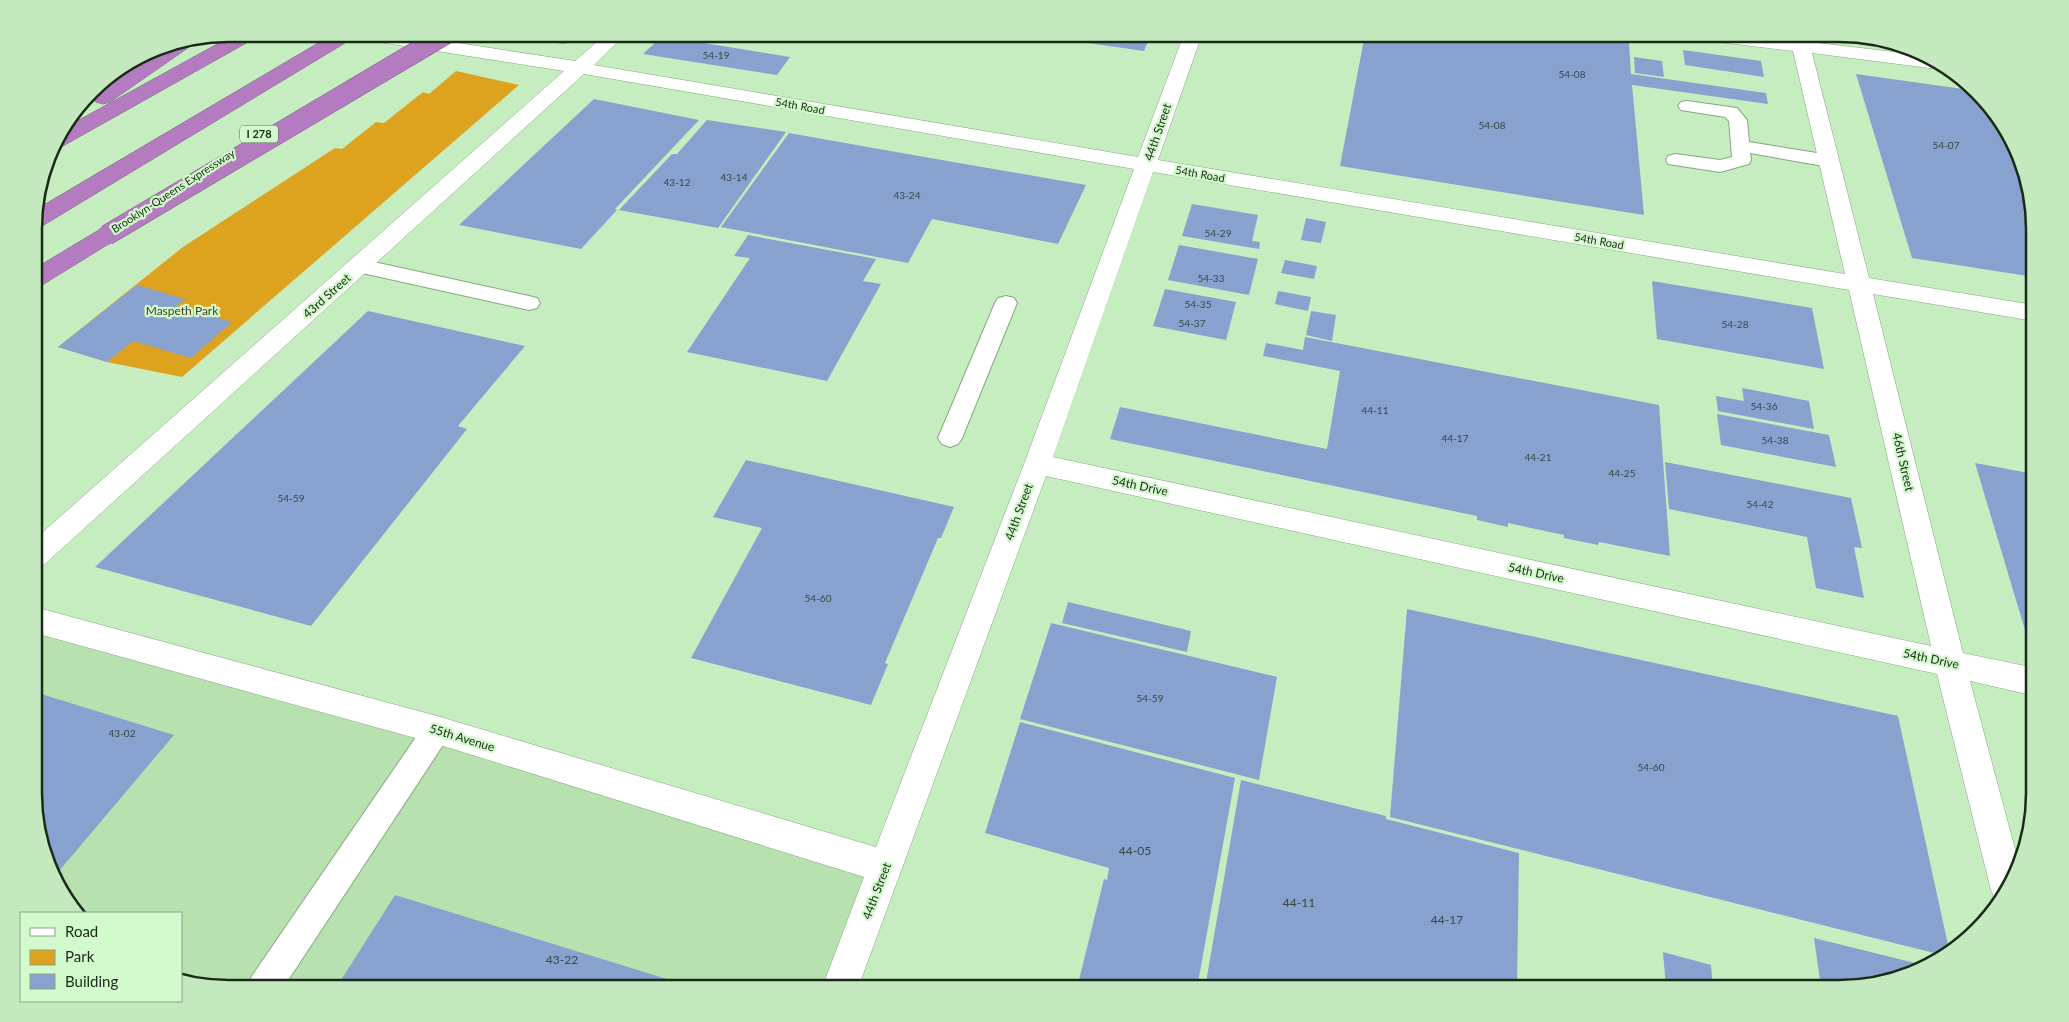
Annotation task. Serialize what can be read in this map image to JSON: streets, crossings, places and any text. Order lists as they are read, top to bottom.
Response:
{
  "streets": {
    "highway": ["I 278", "Brooklyn-Queens Expressway"],
    "street": [
      "54th Road",
      "44th Street",
      "43rd Street",
      "46th Street",
      "54th Drive",
      "55th Avenue"
    ]
  },
  "crossings": [
    ["54th Road", "44th Street"],
    ["54th Road", "43rd Street"],
    ["54th Road", "46th Street"],
    ["44th Street", "54th Drive"],
    ["44th Street", "55th Avenue"],
    ["46th Street", "54th Drive"]
  ],
  "parks": ["Maspeth Park"],
  "house_numbers": [
    "54-19",
    "54-08",
    "54-08",
    "54-07",
    "43-14",
    "43-12",
    "43-24",
    "54-29",
    "54-33",
    "54-35",
    "54-37",
    "54-28",
    "54-36",
    "44-11",
    "44-17",
    "54-38",
    "44-21",
    "44-25",
    "54-59",
    "54-42",
    "54-60",
    "54-59",
    "43-02",
    "54-60",
    "44-05",
    "44-11",
    "44-17",
    "43-22"
  ],
  "legend": ["Road", "Park", "Building"]
}
